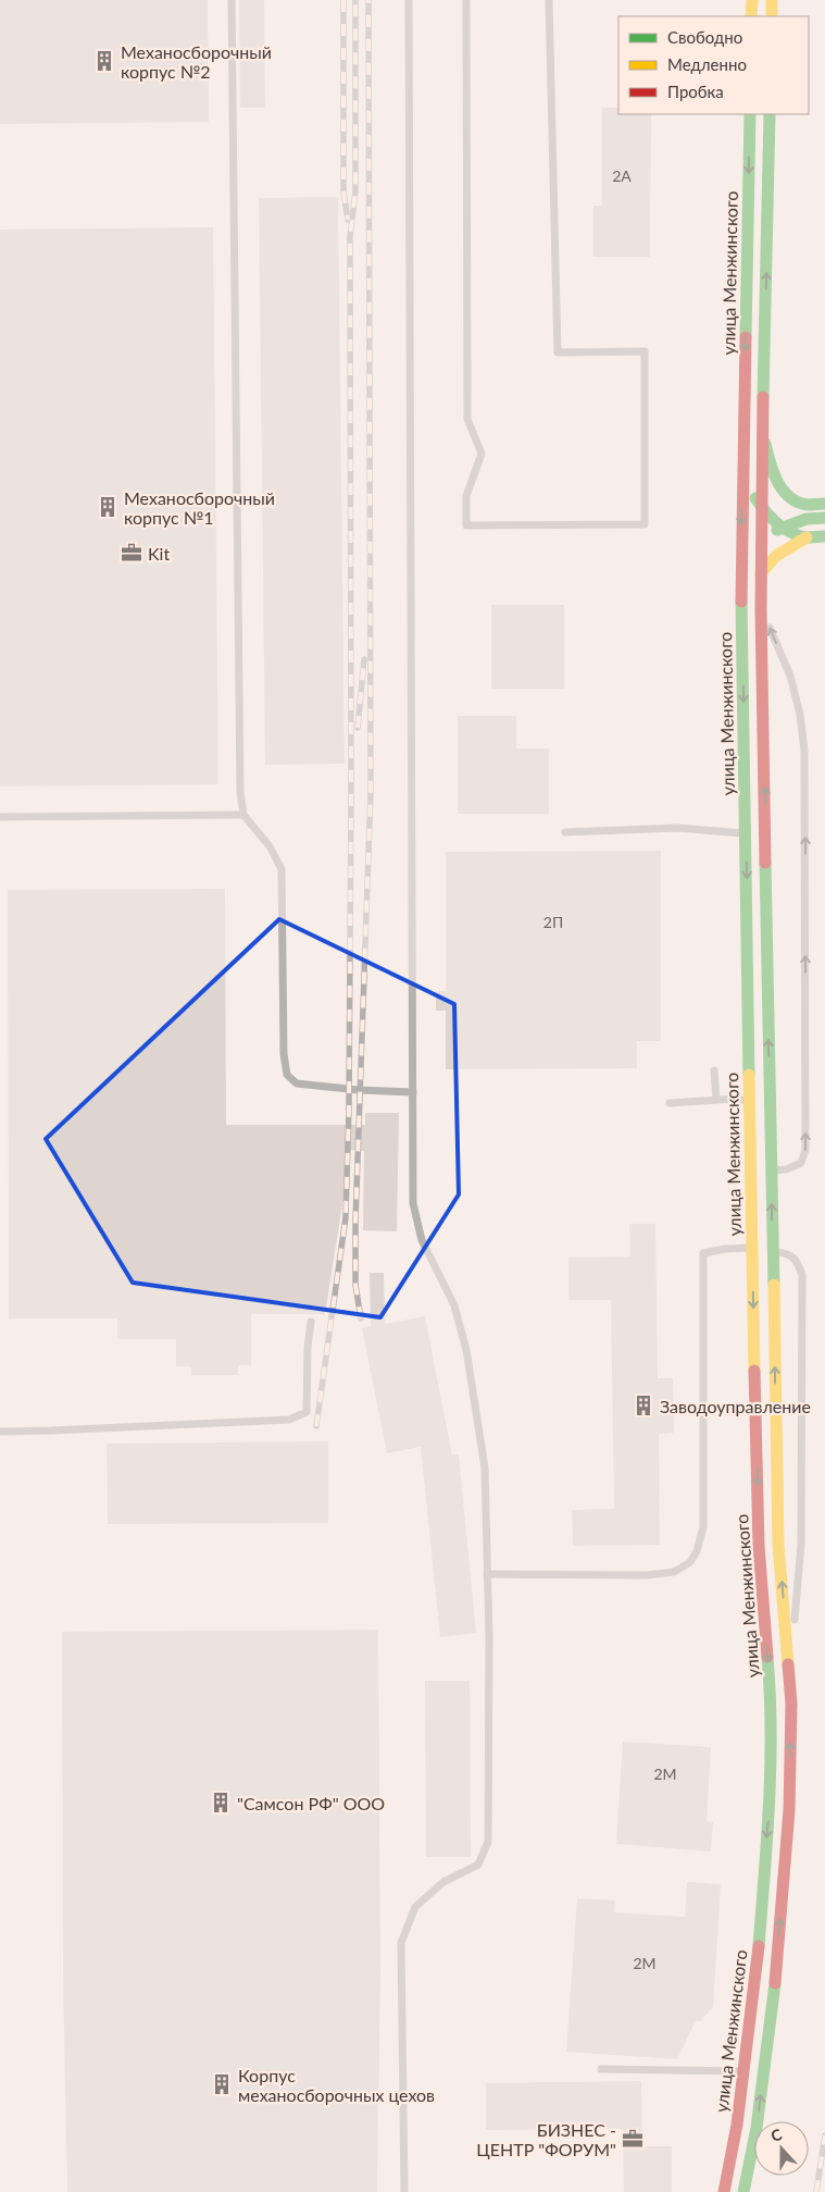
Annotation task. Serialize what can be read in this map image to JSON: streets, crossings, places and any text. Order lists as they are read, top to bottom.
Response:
{
  "streets": {
    "main road": ["улица Менжинского"]
  },
  "places": {
    "building": [
      "Механосборочный корпус №2",
      "Механосборочный корпус №1",
      "Заводоуправление",
      "\"Самсон РФ\" ООО",
      "Корпус механосборочных цехов"
    ],
    "office": ["Kit", "БИЗНЕС - ЦЕНТР \"ФОРУМ\""]
  },
  "house_numbers": [
    "2А",
    "2П",
    "2М",
    "2М"
  ],
  "legend": ["Свободно", "Медленно", "Пробка"],
  "north": "top"
}
